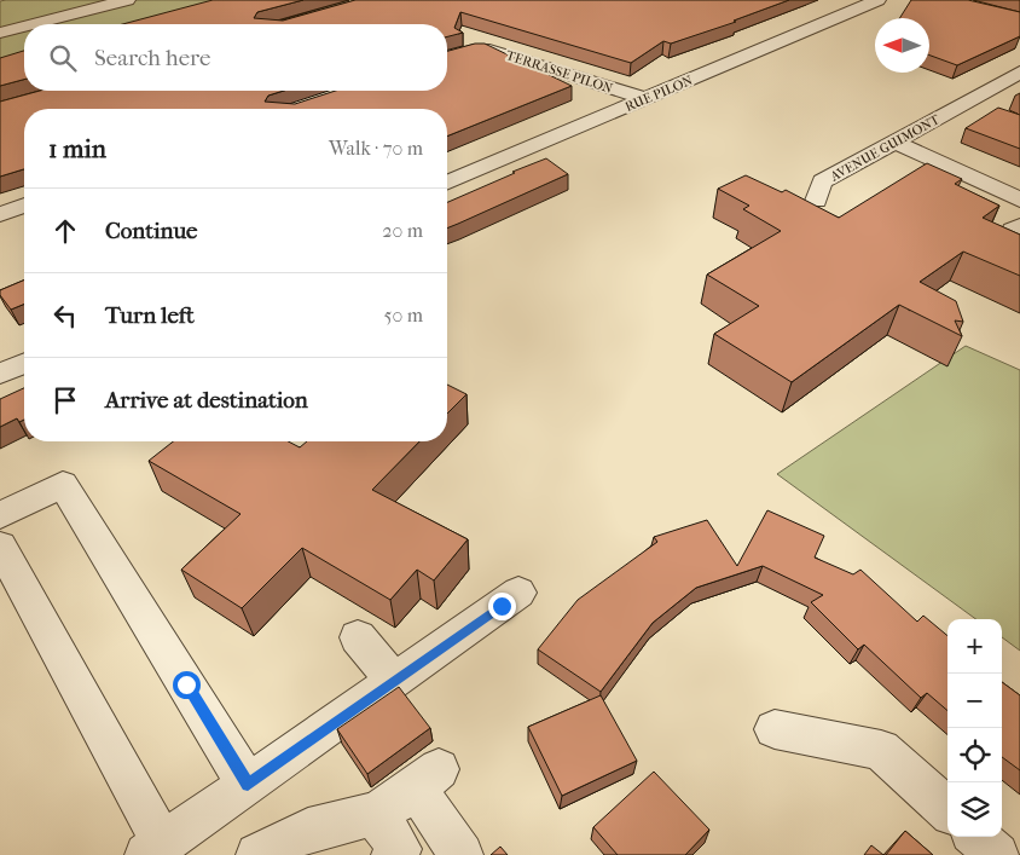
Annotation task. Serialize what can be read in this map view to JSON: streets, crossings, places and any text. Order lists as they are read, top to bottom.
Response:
{
  "streets": {
    "street": ["TERRASSE PILON", "RUE PILON", "AVENUE GUIMONT"]
  },
  "crossings": [
    ["TERRASSE PILON", "RUE PILON"]
  ],
  "north": "left",
  "page": {
    "search": "Search here",
    "heading": ["1 min", "Walk · 70 m"],
    "list": [
      ["Continue", "20 m"],
      ["Turn left", "50 m"],
      "Arrive at destination"
    ],
    "map_buttons": ["+", "−"]
  }
}
